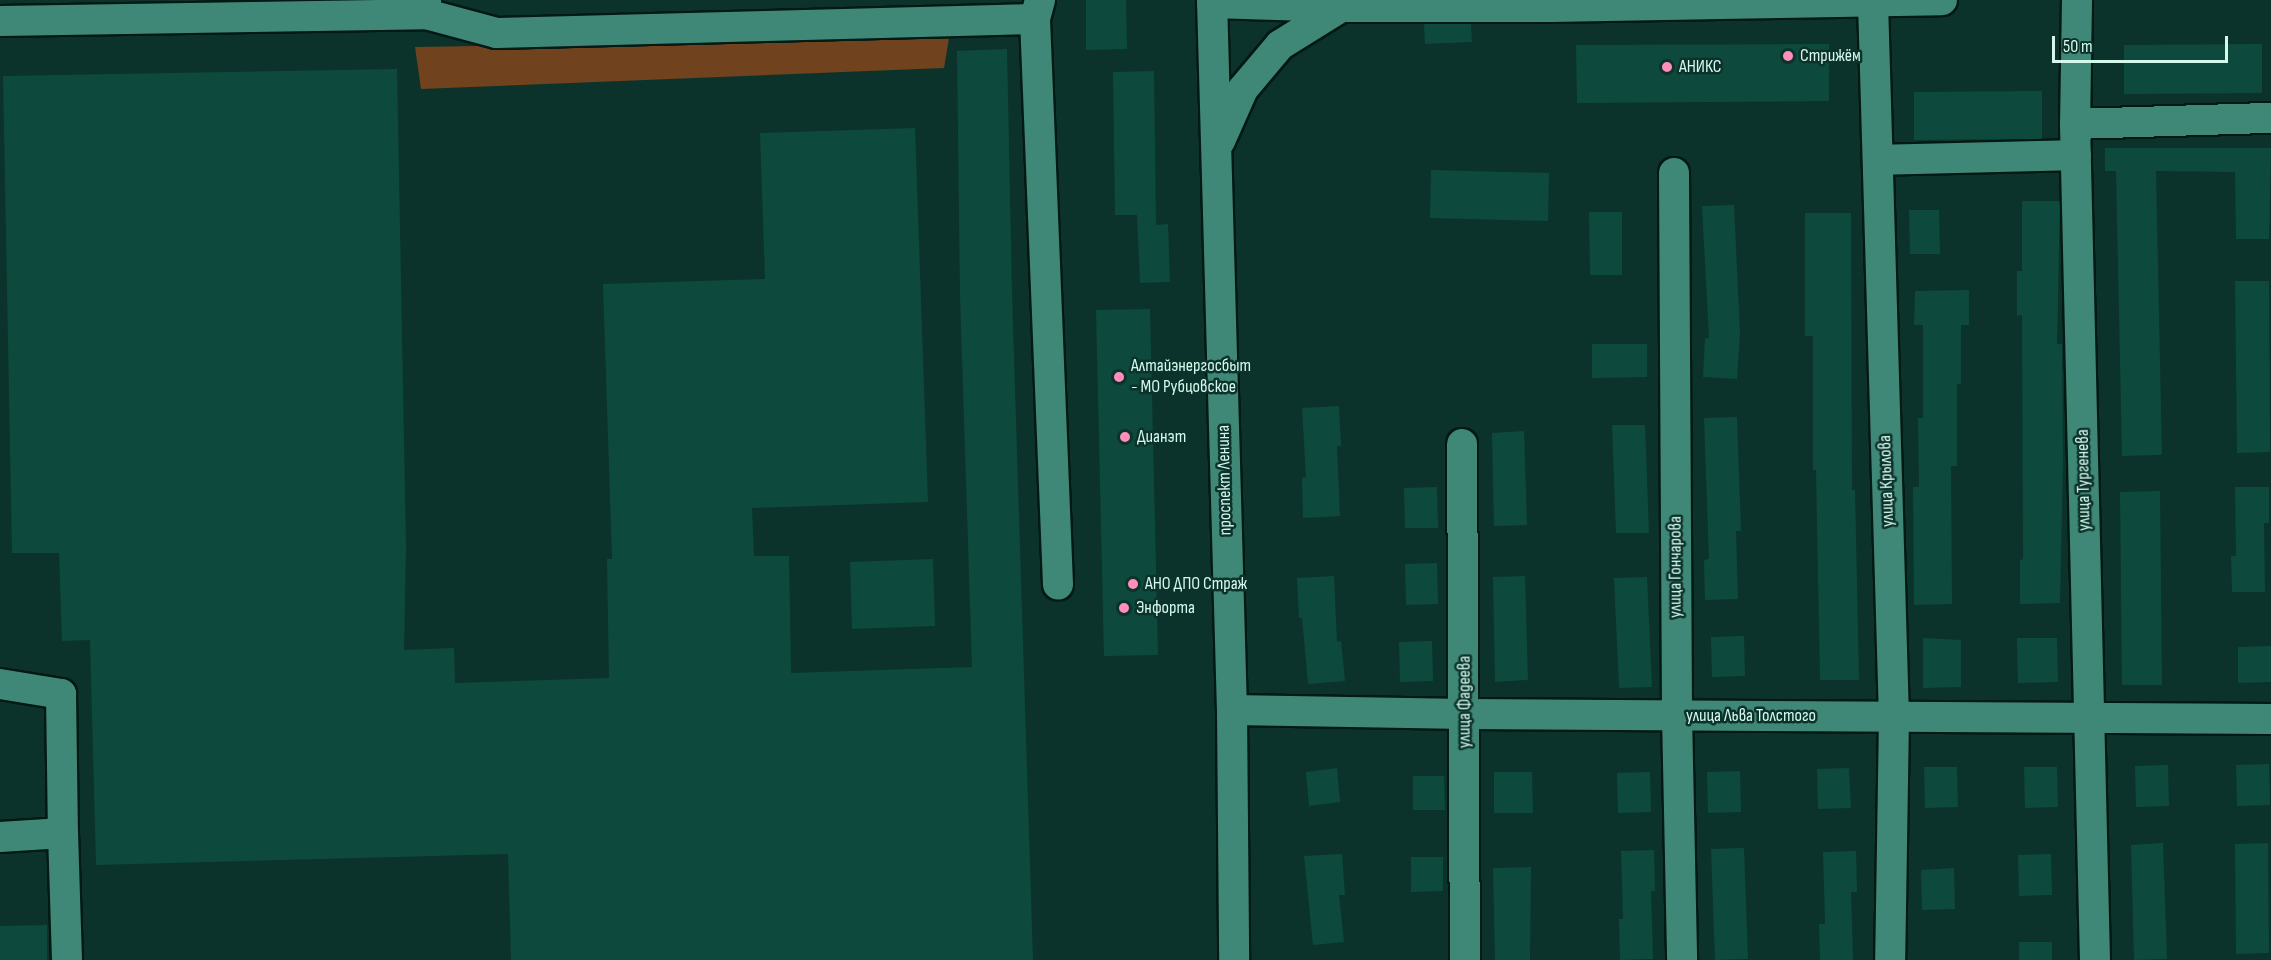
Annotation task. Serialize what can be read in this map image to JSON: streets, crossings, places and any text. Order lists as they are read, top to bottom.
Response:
{
  "streets": {
    "street": [
      "проспект Ленина",
      "улица Тургенева",
      "улица Крылова",
      "улица Гончарова",
      "улица Фадеева",
      "улица Льва Толстого"
    ]
  },
  "crossings": [
    ["проспект Ленина", "улица Льва Толстого"],
    ["улица Тургенева", "улица Льва Толстого"],
    ["улица Крылова", "улица Льва Толстого"],
    ["улица Гончарова", "улица Льва Толстого"],
    ["улица Фадеева", "улица Льва Толстого"]
  ],
  "places": [
    "Стрижём",
    "АНИКС",
    "Алтайэнергосбыт - МО Рубцовское",
    "Дианэт",
    "АНО ДПО Страж",
    "Энфорта"
  ],
  "scale_bar": "50 m"
}
